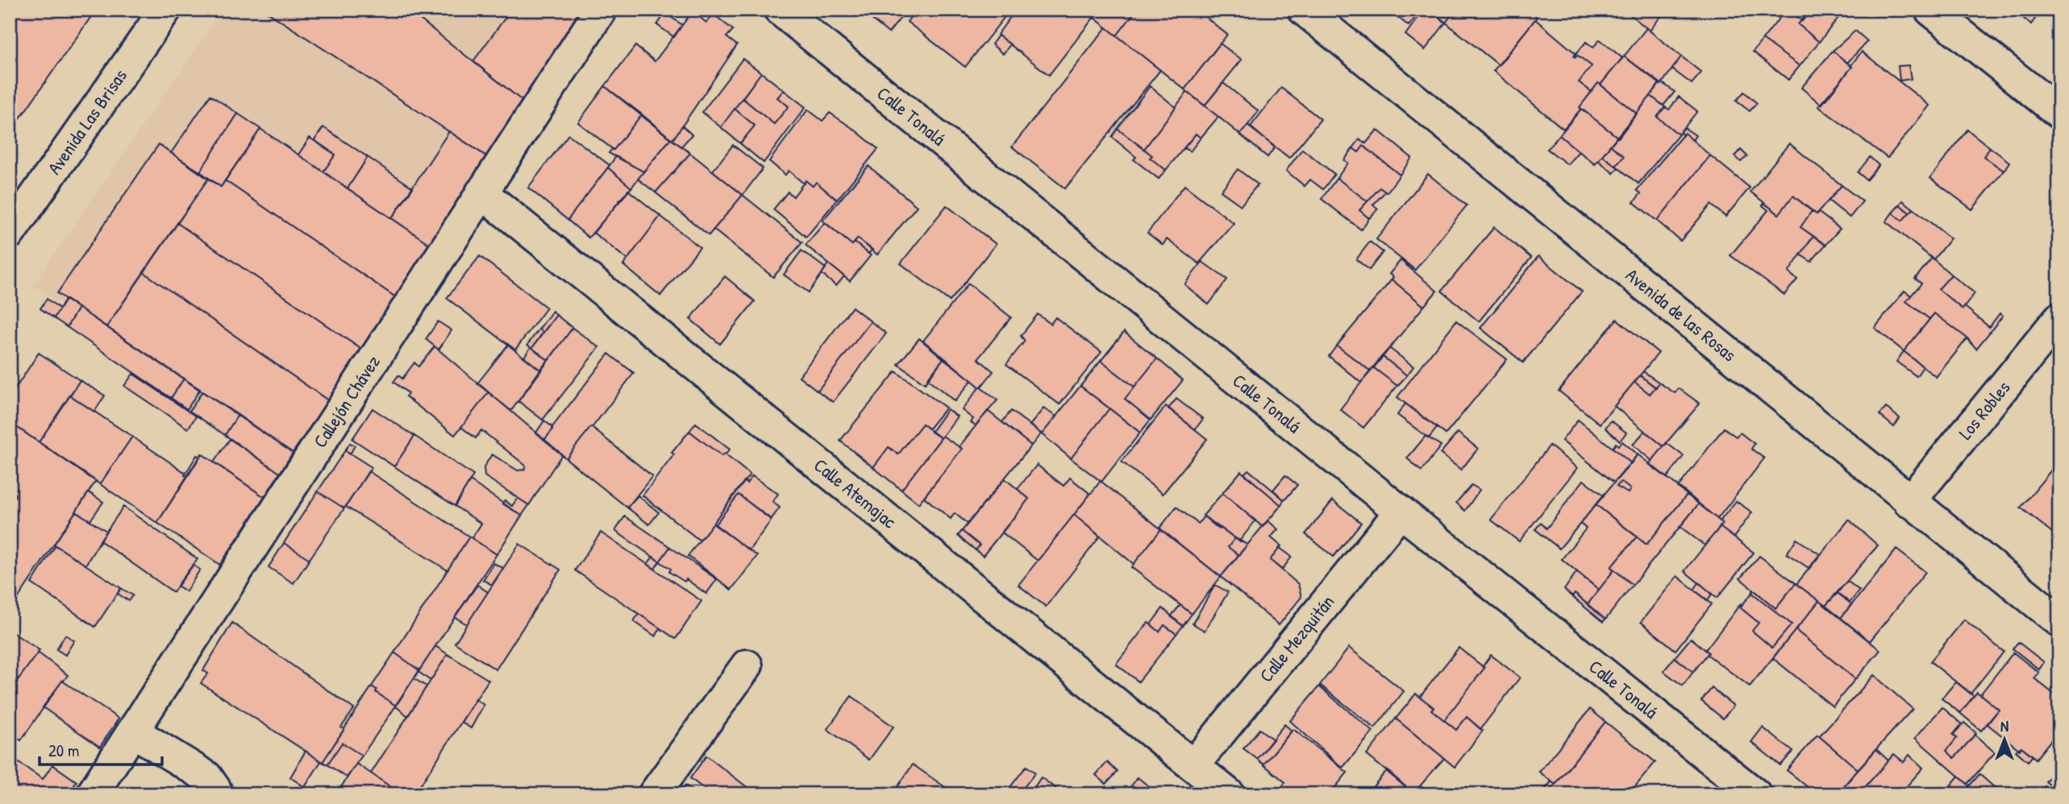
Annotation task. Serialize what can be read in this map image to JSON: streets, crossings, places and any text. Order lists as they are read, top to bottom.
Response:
{
  "streets": {
    "street": [
      "Calle Tonalá",
      "Avenida Las Brisas",
      "Avenida de las Rosas",
      "Callejón Chávez",
      "Los Robles",
      "Calle Atemajac",
      "Calle Mezquitán"
    ]
  },
  "crossings": [
    ["Calle Tonalá", "Calle Mezquitán"],
    ["Avenida de las Rosas", "Los Robles"],
    ["Callejón Chávez", "Calle Atemajac"],
    ["Calle Atemajac", "Calle Mezquitán"]
  ],
  "scale_bar": "20 m",
  "north": "top"
}
